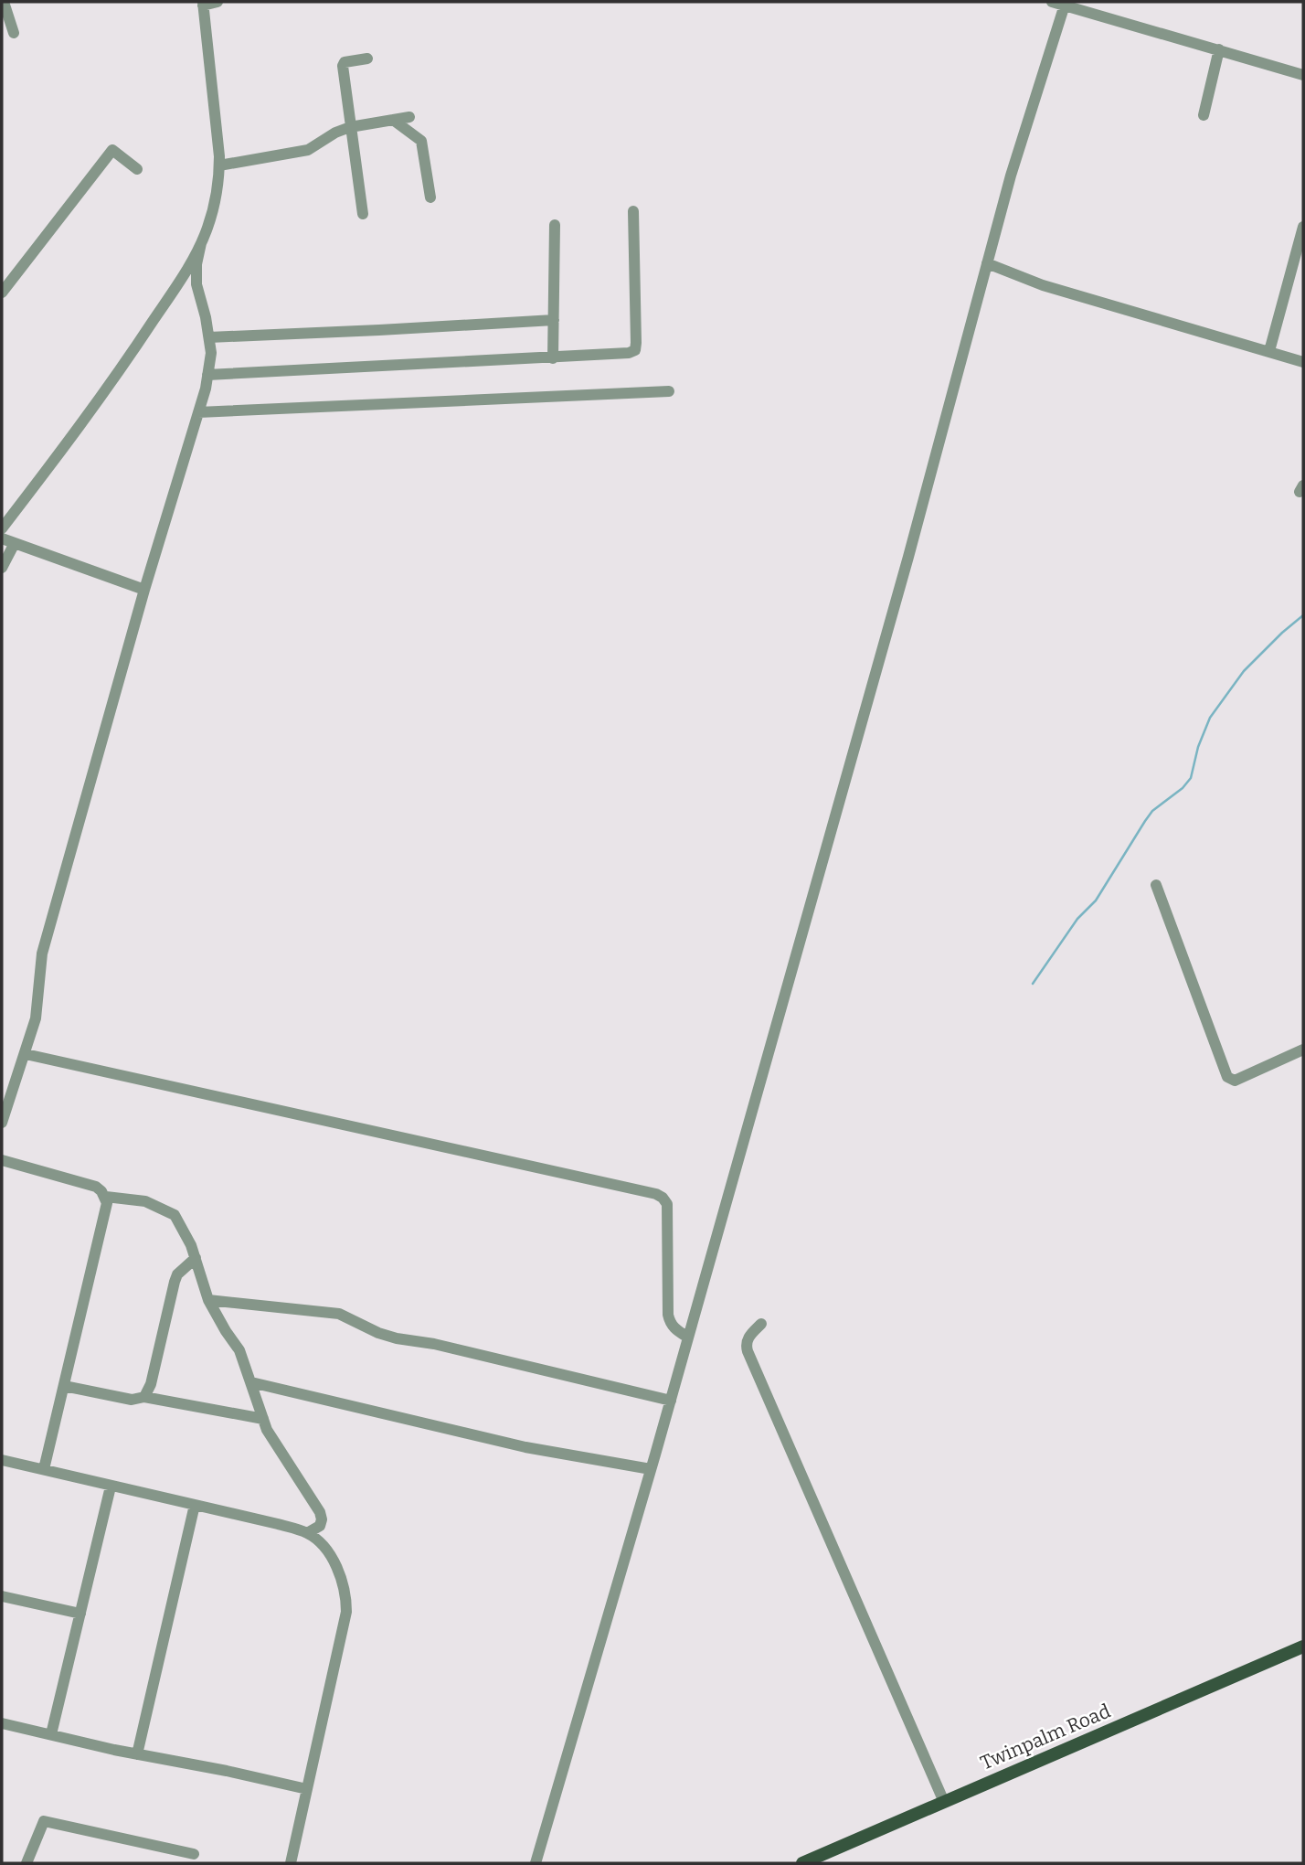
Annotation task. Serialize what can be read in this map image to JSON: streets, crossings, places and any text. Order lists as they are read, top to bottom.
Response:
{
  "streets": {
    "main road": ["Twinpalm Road"]
  }
}
